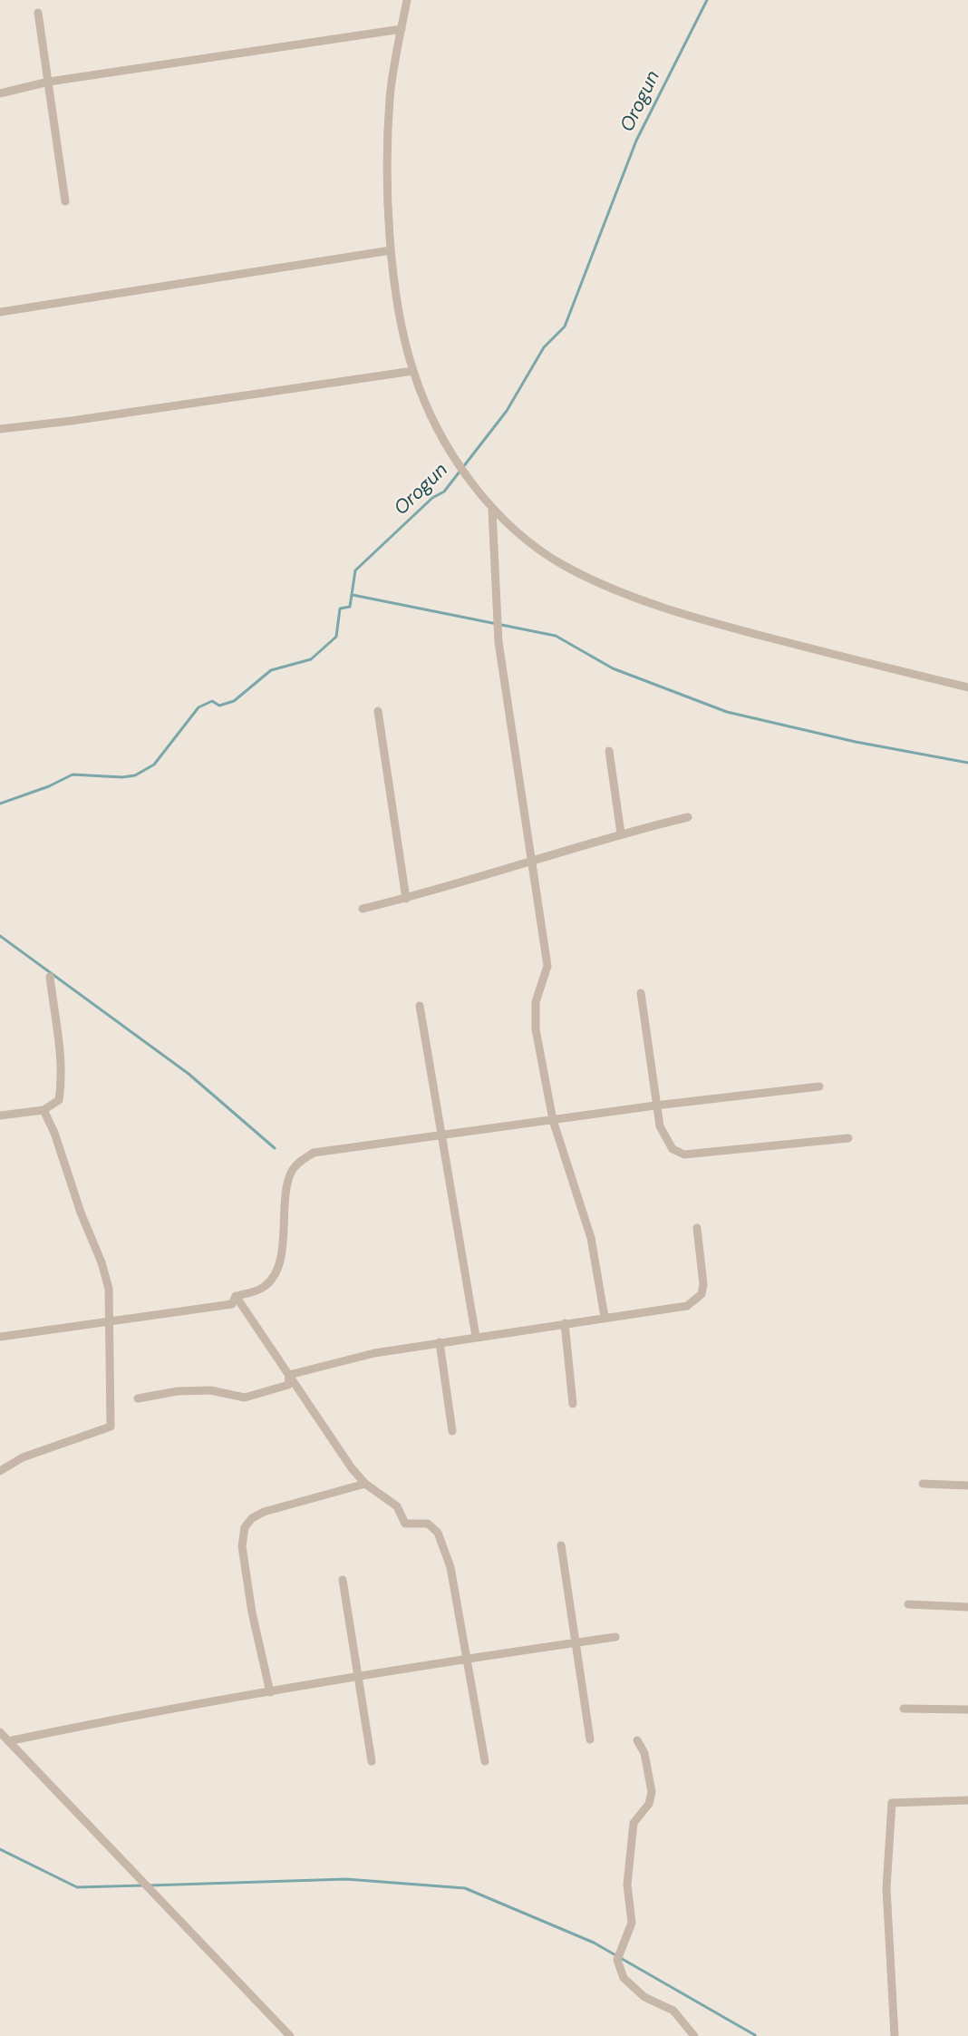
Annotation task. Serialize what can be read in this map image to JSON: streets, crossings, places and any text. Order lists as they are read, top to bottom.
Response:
{
  "water": ["Orogun"]
}
